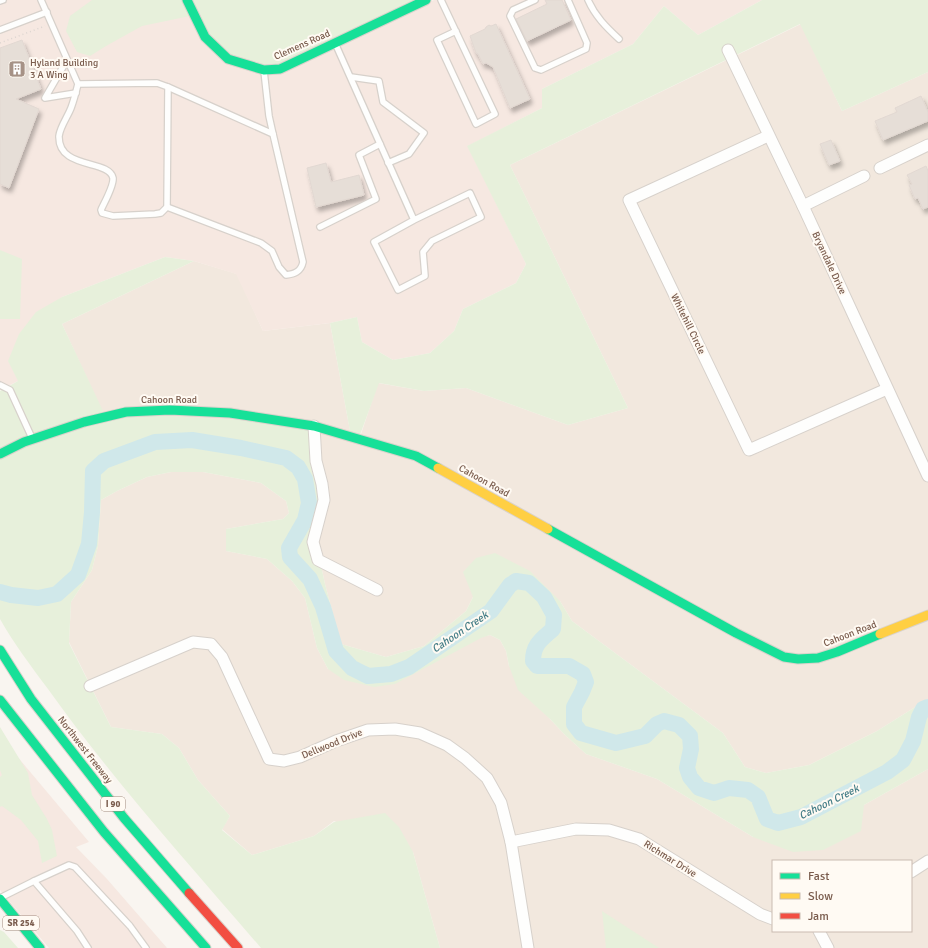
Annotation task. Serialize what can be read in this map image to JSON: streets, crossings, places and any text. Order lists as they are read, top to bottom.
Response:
{
  "streets": {
    "main road": [
      "Clemens Road",
      "Cahoon Road",
      "Northwest Freeway",
      "I 90",
      "SR 254"
    ],
    "street": [
      "Bryandale Drive",
      "Whitehill Circle",
      "Dellwood Drive",
      "Richmar Drive"
    ]
  },
  "crossings": [
    ["Bryandale Drive", "Whitehill Circle"],
    ["Dellwood Drive", "Richmar Drive"]
  ],
  "water": ["Cahoon Creek"],
  "places": {
    "building": ["Hyland Building 3 A Wing"]
  },
  "legend": ["Fast", "Slow", "Jam"]
}
